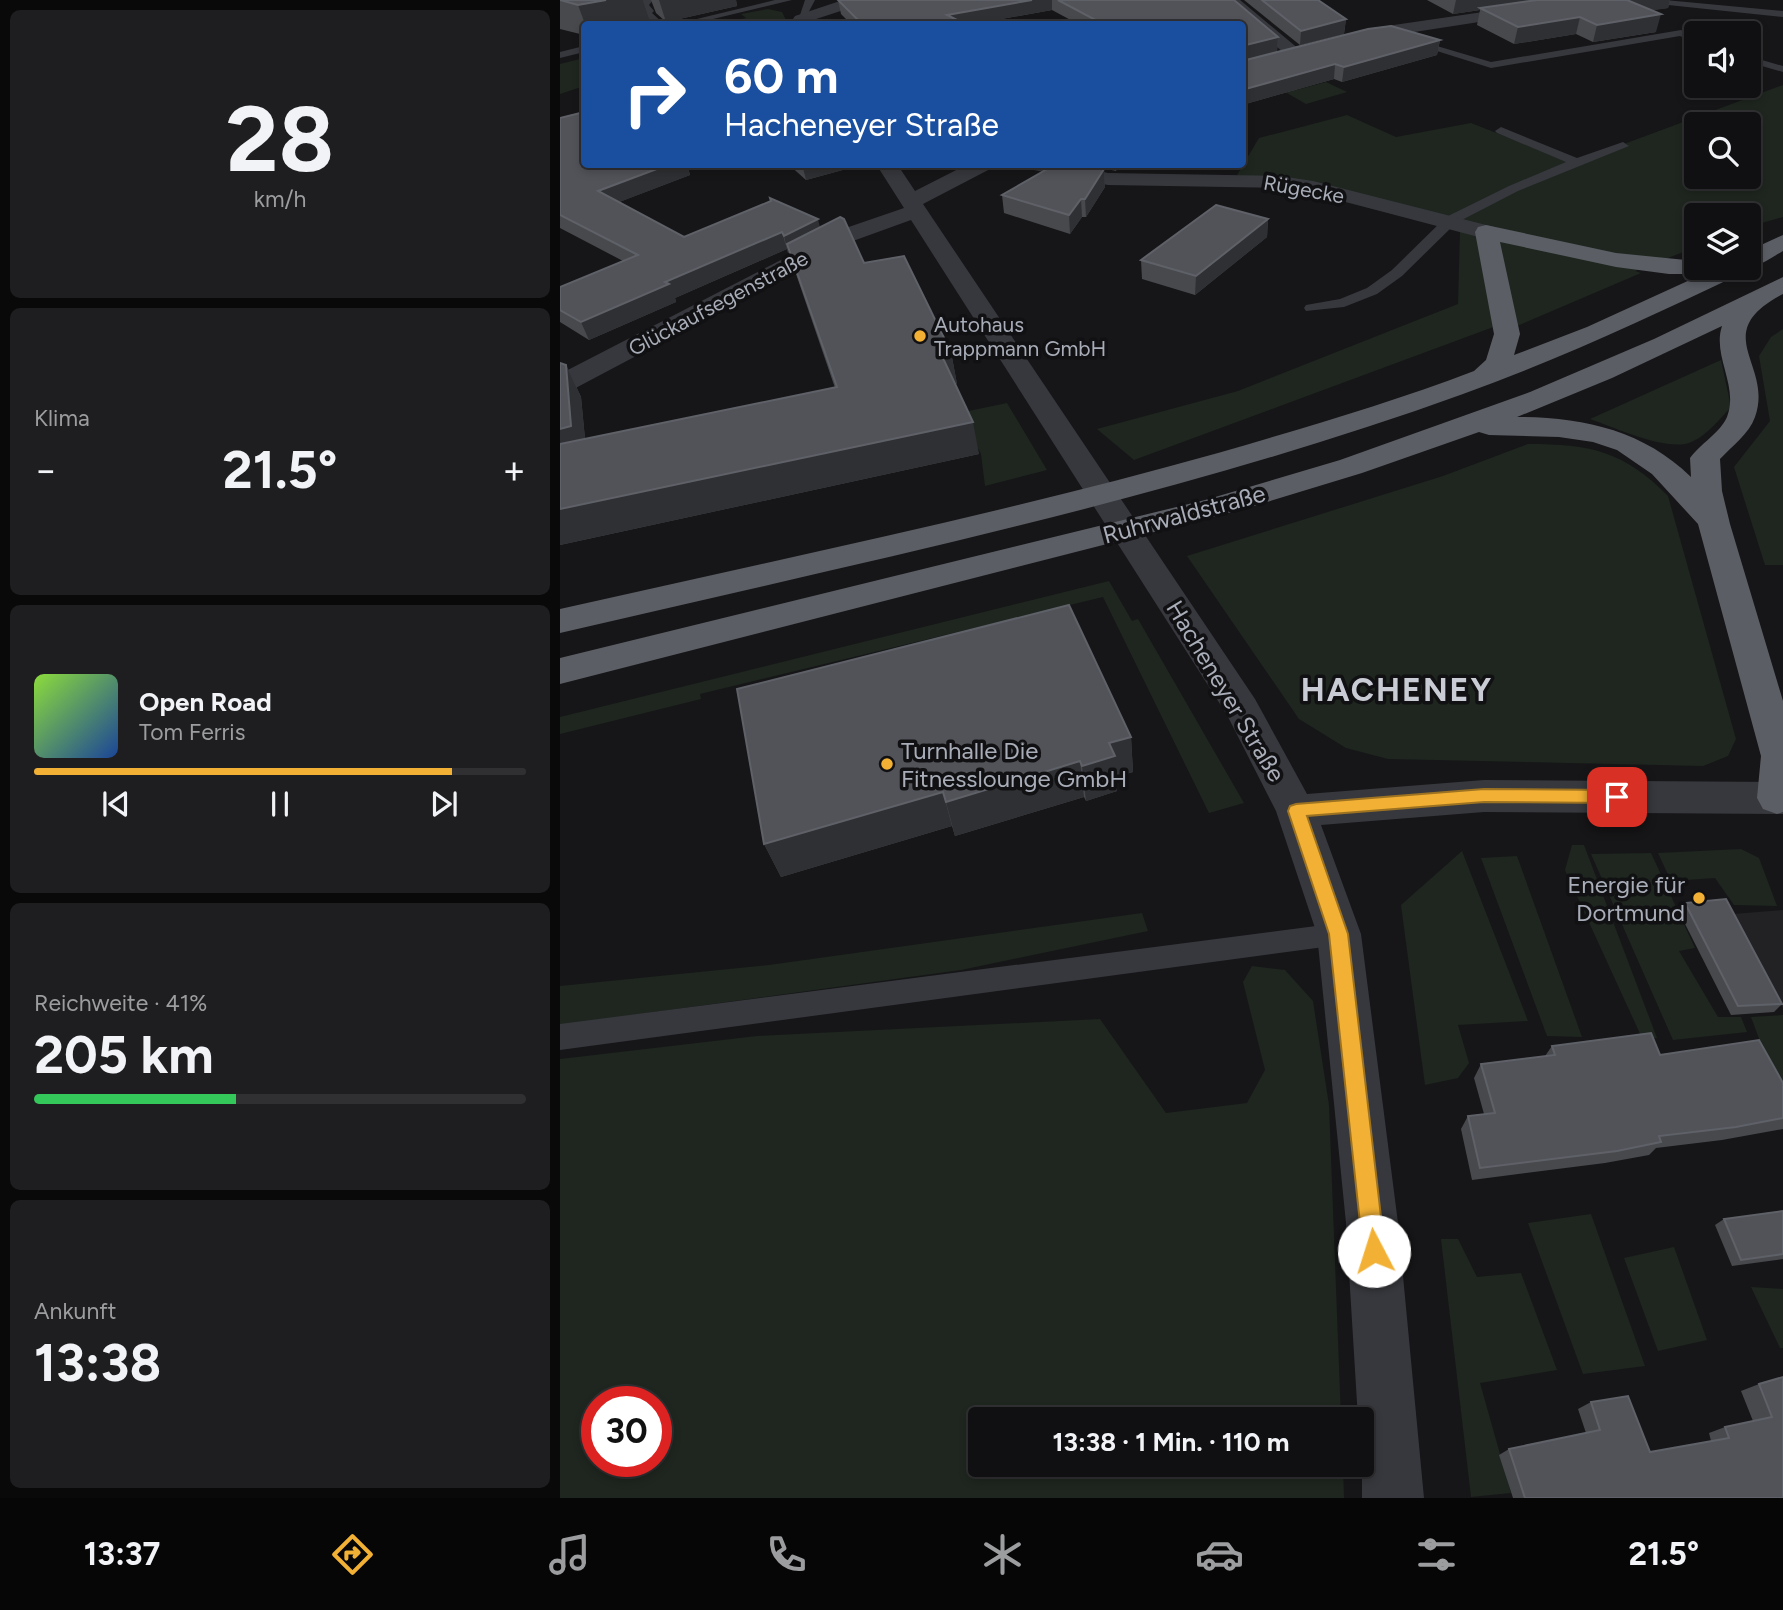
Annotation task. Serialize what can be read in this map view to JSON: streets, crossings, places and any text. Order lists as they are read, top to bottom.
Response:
{
  "streets": {
    "highway": ["Ruhrwaldstraße"],
    "street": ["Rügecke", "Glückaufsegenstraße", "Hacheneyer Straße"]
  },
  "crossings": [
    ["Glückaufsegenstraße", "Hacheneyer Straße"]
  ],
  "districts": ["HACHENEY"],
  "places": ["Autohaus Trappmann GmbH", "Turnhalle Die Fitnesslounge GmbH", "Energie für Dortmund"],
  "page": {
    "tile": [
      ["28", "km/h"],
      "Klima",
      ["Reichweite · 41%", "205 km"],
      ["Ankunft", "13:38"]
    ],
    "turn": ["60 m", "Hacheneyer Straße"],
    "heat": ["−", "21.5°", "+"],
    "song": ["Open Road", "Tom Ferris"],
    "limit": "30",
    "trip": "13:38 · 1 Min. · 110 m",
    "tabs": ["13:37", "21.5°"]
  }
}
